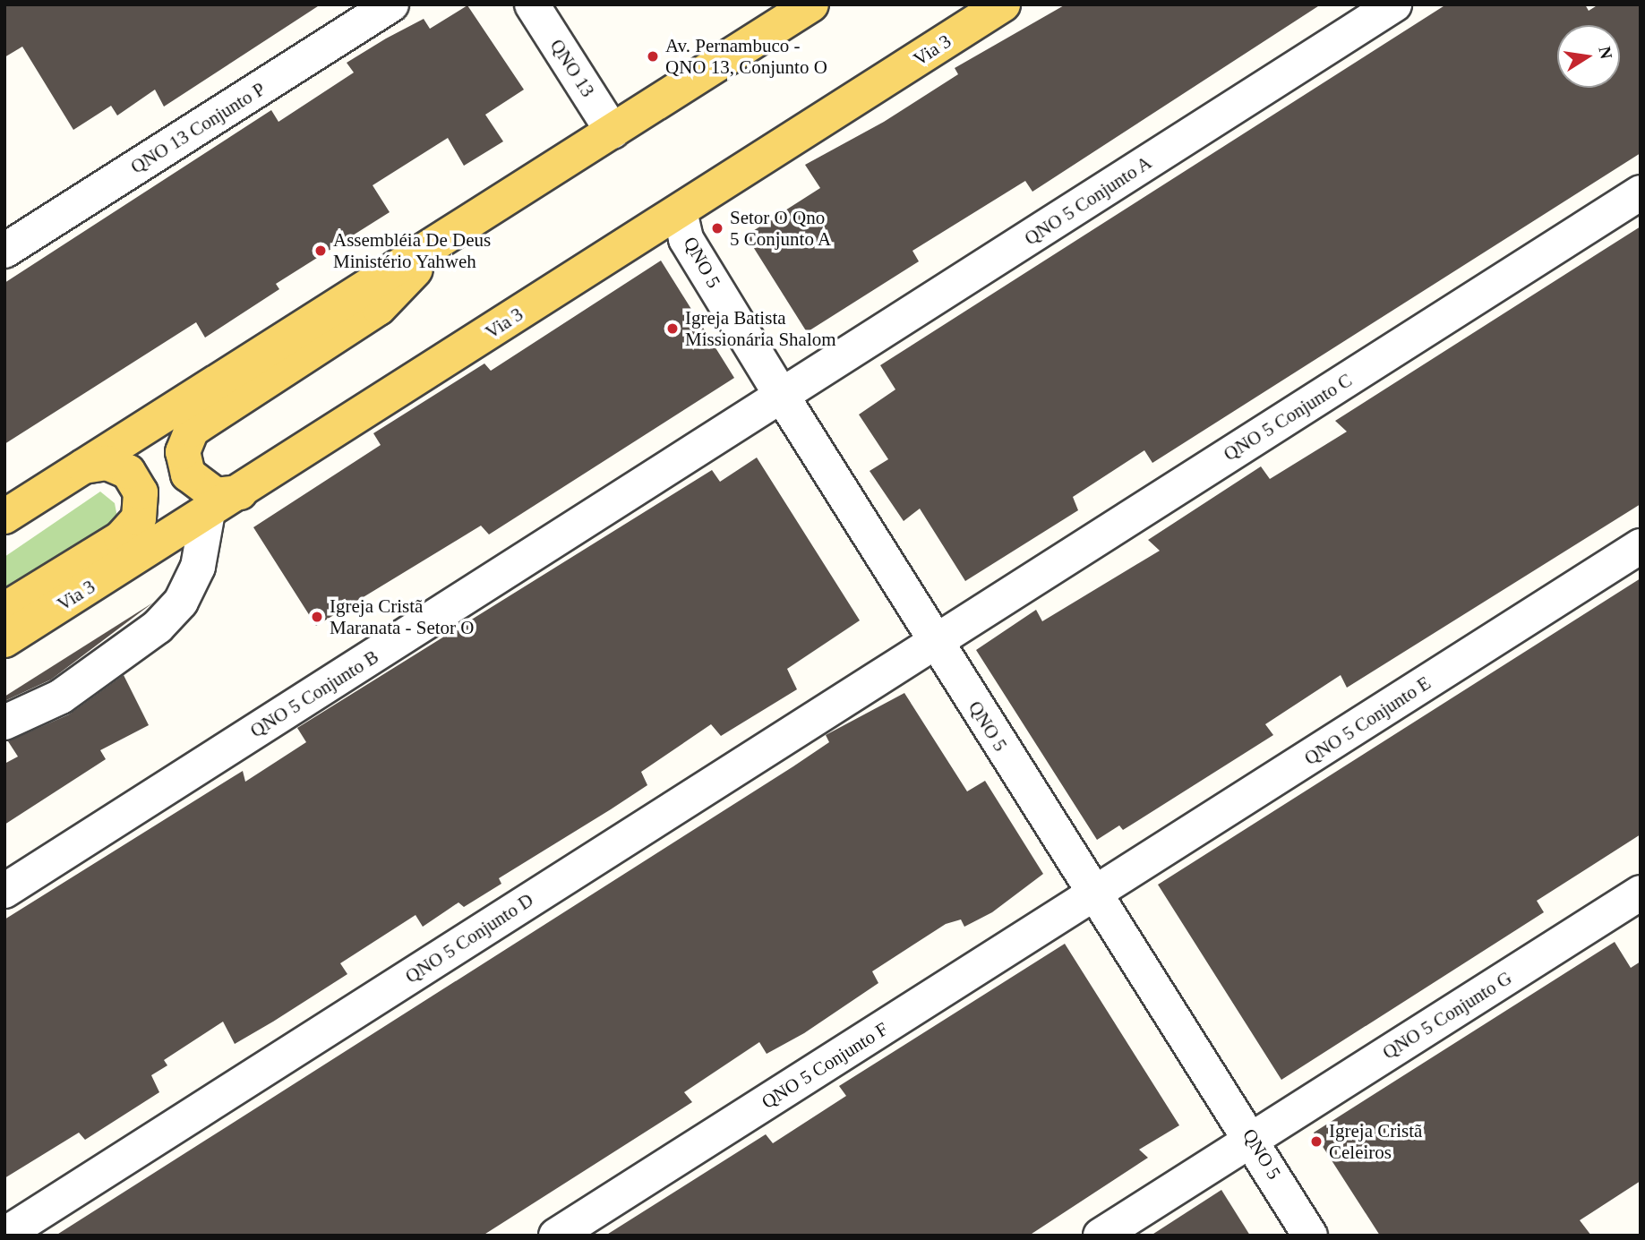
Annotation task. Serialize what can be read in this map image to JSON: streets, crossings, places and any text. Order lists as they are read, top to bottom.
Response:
{
  "streets": {
    "main road": ["Via 3"],
    "street": [
      "QNO 13",
      "QNO 13 Conjunto P",
      "QNO 5 Conjunto A",
      "QNO 5",
      "QNO 5 Conjunto C",
      "QNO 5 Conjunto B",
      "QNO 5 Conjunto E",
      "QNO 5 Conjunto D",
      "QNO 5 Conjunto G",
      "QNO 5 Conjunto F"
    ]
  },
  "crossings": [
    ["Via 3", "QNO 5"],
    ["QNO 5 Conjunto A", "QNO 5"],
    ["QNO 5 Conjunto A", "QNO 5 Conjunto B"],
    ["QNO 5", "QNO 5 Conjunto C"],
    ["QNO 5", "QNO 5 Conjunto B"],
    ["QNO 5", "QNO 5 Conjunto E"],
    ["QNO 5", "QNO 5 Conjunto D"],
    ["QNO 5", "QNO 5 Conjunto G"],
    ["QNO 5", "QNO 5 Conjunto F"],
    ["QNO 5 Conjunto C", "QNO 5 Conjunto D"],
    ["QNO 5 Conjunto E", "QNO 5 Conjunto F"]
  ],
  "places": [
    "Av. Pernambuco - QNO 13, Conjunto O",
    "Setor O Qno 5 Conjunto A",
    "Assembléia De Deus Ministério Yahweh",
    "Igreja Batista Missionária Shalom",
    "Igreja Cristã Maranata - Setor O",
    "Igreja Cristã Celeiros"
  ],
  "north": "right"
}
